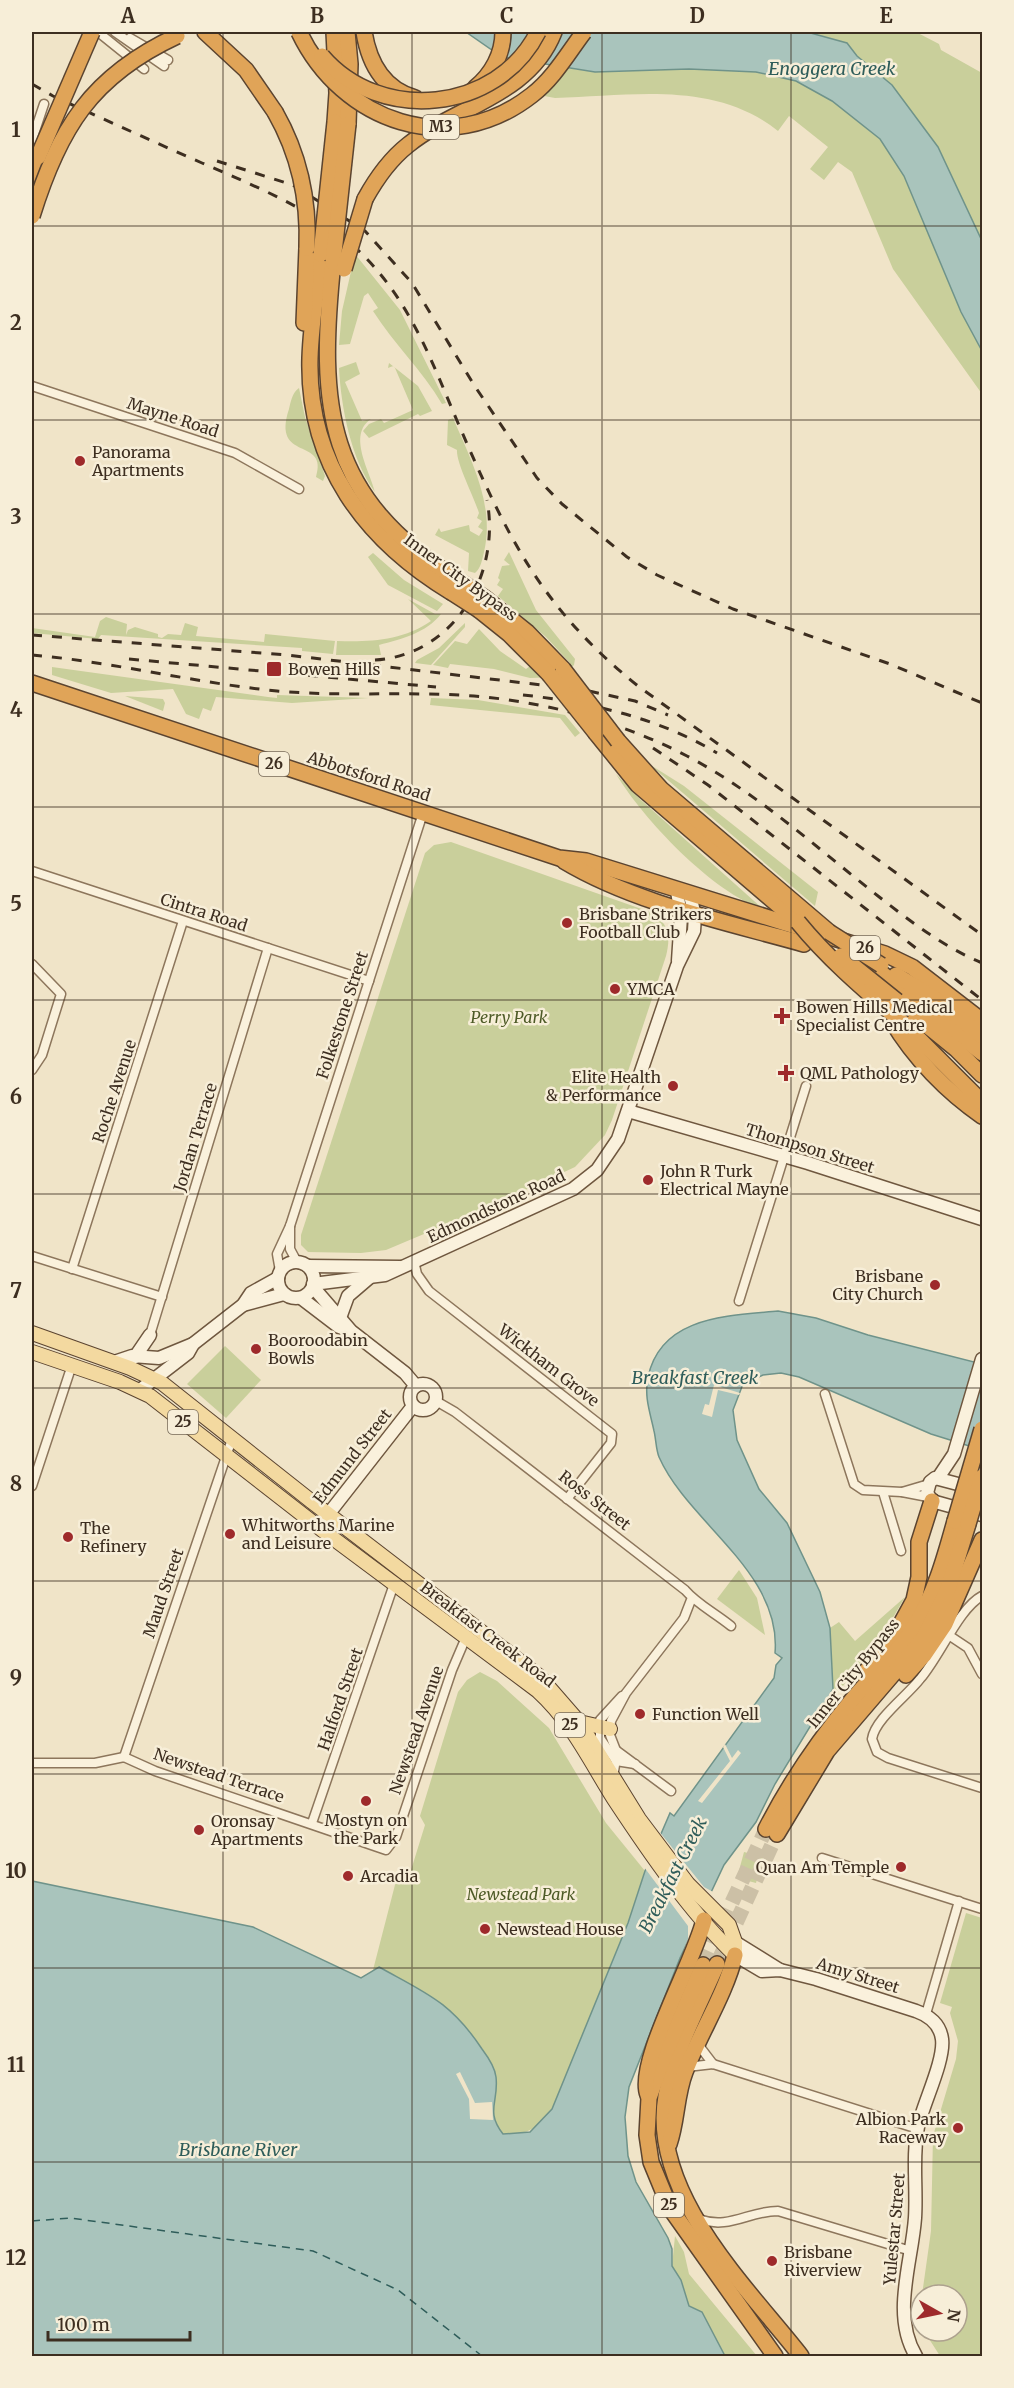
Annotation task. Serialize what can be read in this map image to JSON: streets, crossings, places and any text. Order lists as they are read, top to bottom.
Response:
{
  "streets": {
    "highway": [
      "M3",
      "Inner City Bypass",
      "26",
      "Abbotsford Road",
      "25"
    ],
    "main road": ["Breakfast Creek Road"],
    "street": [
      "Mayne Road",
      "Cintra Road",
      "Folkestone Street",
      "Roche Avenue",
      "Jordan Terrace",
      "Thompson Street",
      "Edmondstone Road",
      "Wickham Grove",
      "Edmund Street",
      "Ross Street",
      "Maud Street",
      "Halford Street",
      "Newstead Avenue",
      "Newstead Terrace",
      "Amy Street",
      "Yulestar Street"
    ]
  },
  "crossings": [
    ["Abbotsford Road", "Folkestone Street"],
    ["Abbotsford Road", "Edmondstone Road"],
    ["Cintra Road", "Folkestone Street"],
    ["Cintra Road", "Roche Avenue"],
    ["Cintra Road", "Jordan Terrace"],
    ["Folkestone Street", "Edmondstone Road"],
    ["Thompson Street", "Edmondstone Road"],
    ["Edmondstone Road", "Wickham Grove"],
    ["Wickham Grove", "Ross Street"],
    ["25", "Breakfast Creek Road"],
    ["25", "Amy Street"],
    ["Edmund Street", "Ross Street"],
    ["Edmund Street", "Breakfast Creek Road"],
    ["Maud Street", "Breakfast Creek Road"],
    ["Maud Street", "Newstead Terrace"],
    ["Breakfast Creek Road", "Halford Street"],
    ["Breakfast Creek Road", "Newstead Avenue"],
    ["Breakfast Creek Road", "Amy Street"],
    ["Halford Street", "Newstead Terrace"],
    ["Newstead Avenue", "Newstead Terrace"],
    ["Amy Street", "Yulestar Street"]
  ],
  "water": ["Enoggera Creek", "Breakfast Creek", "Brisbane River"],
  "parks": ["Perry Park", "Newstead Park"],
  "places": {
    "other": [
      "Panorama Apartments",
      "Brisbane Strikers Football Club",
      "YMCA",
      "Elite Health & Performance",
      "John R Turk Electrical Mayne",
      "Brisbane City Church",
      "Booroodabin Bowls",
      "Whitworths Marine and Leisure",
      "The Refinery",
      "Function Well",
      "Mostyn on the Park",
      "Oronsay Apartments",
      "Quan Am Temple",
      "Arcadia",
      "Newstead House",
      "Albion Park Raceway",
      "Brisbane Riverview"
    ],
    "transit": ["Bowen Hills"],
    "health": ["Bowen Hills Medical Specialist Centre", "QML Pathology"]
  },
  "scale_bar": "100 m",
  "north": "right",
  "grid": {
    "columns": [
      "A",
      "B",
      "C",
      "D",
      "E"
    ],
    "rows": [
      "1",
      "2",
      "3",
      "4",
      "5",
      "6",
      "7",
      "8",
      "9",
      "10",
      "11",
      "12"
    ]
  }
}
